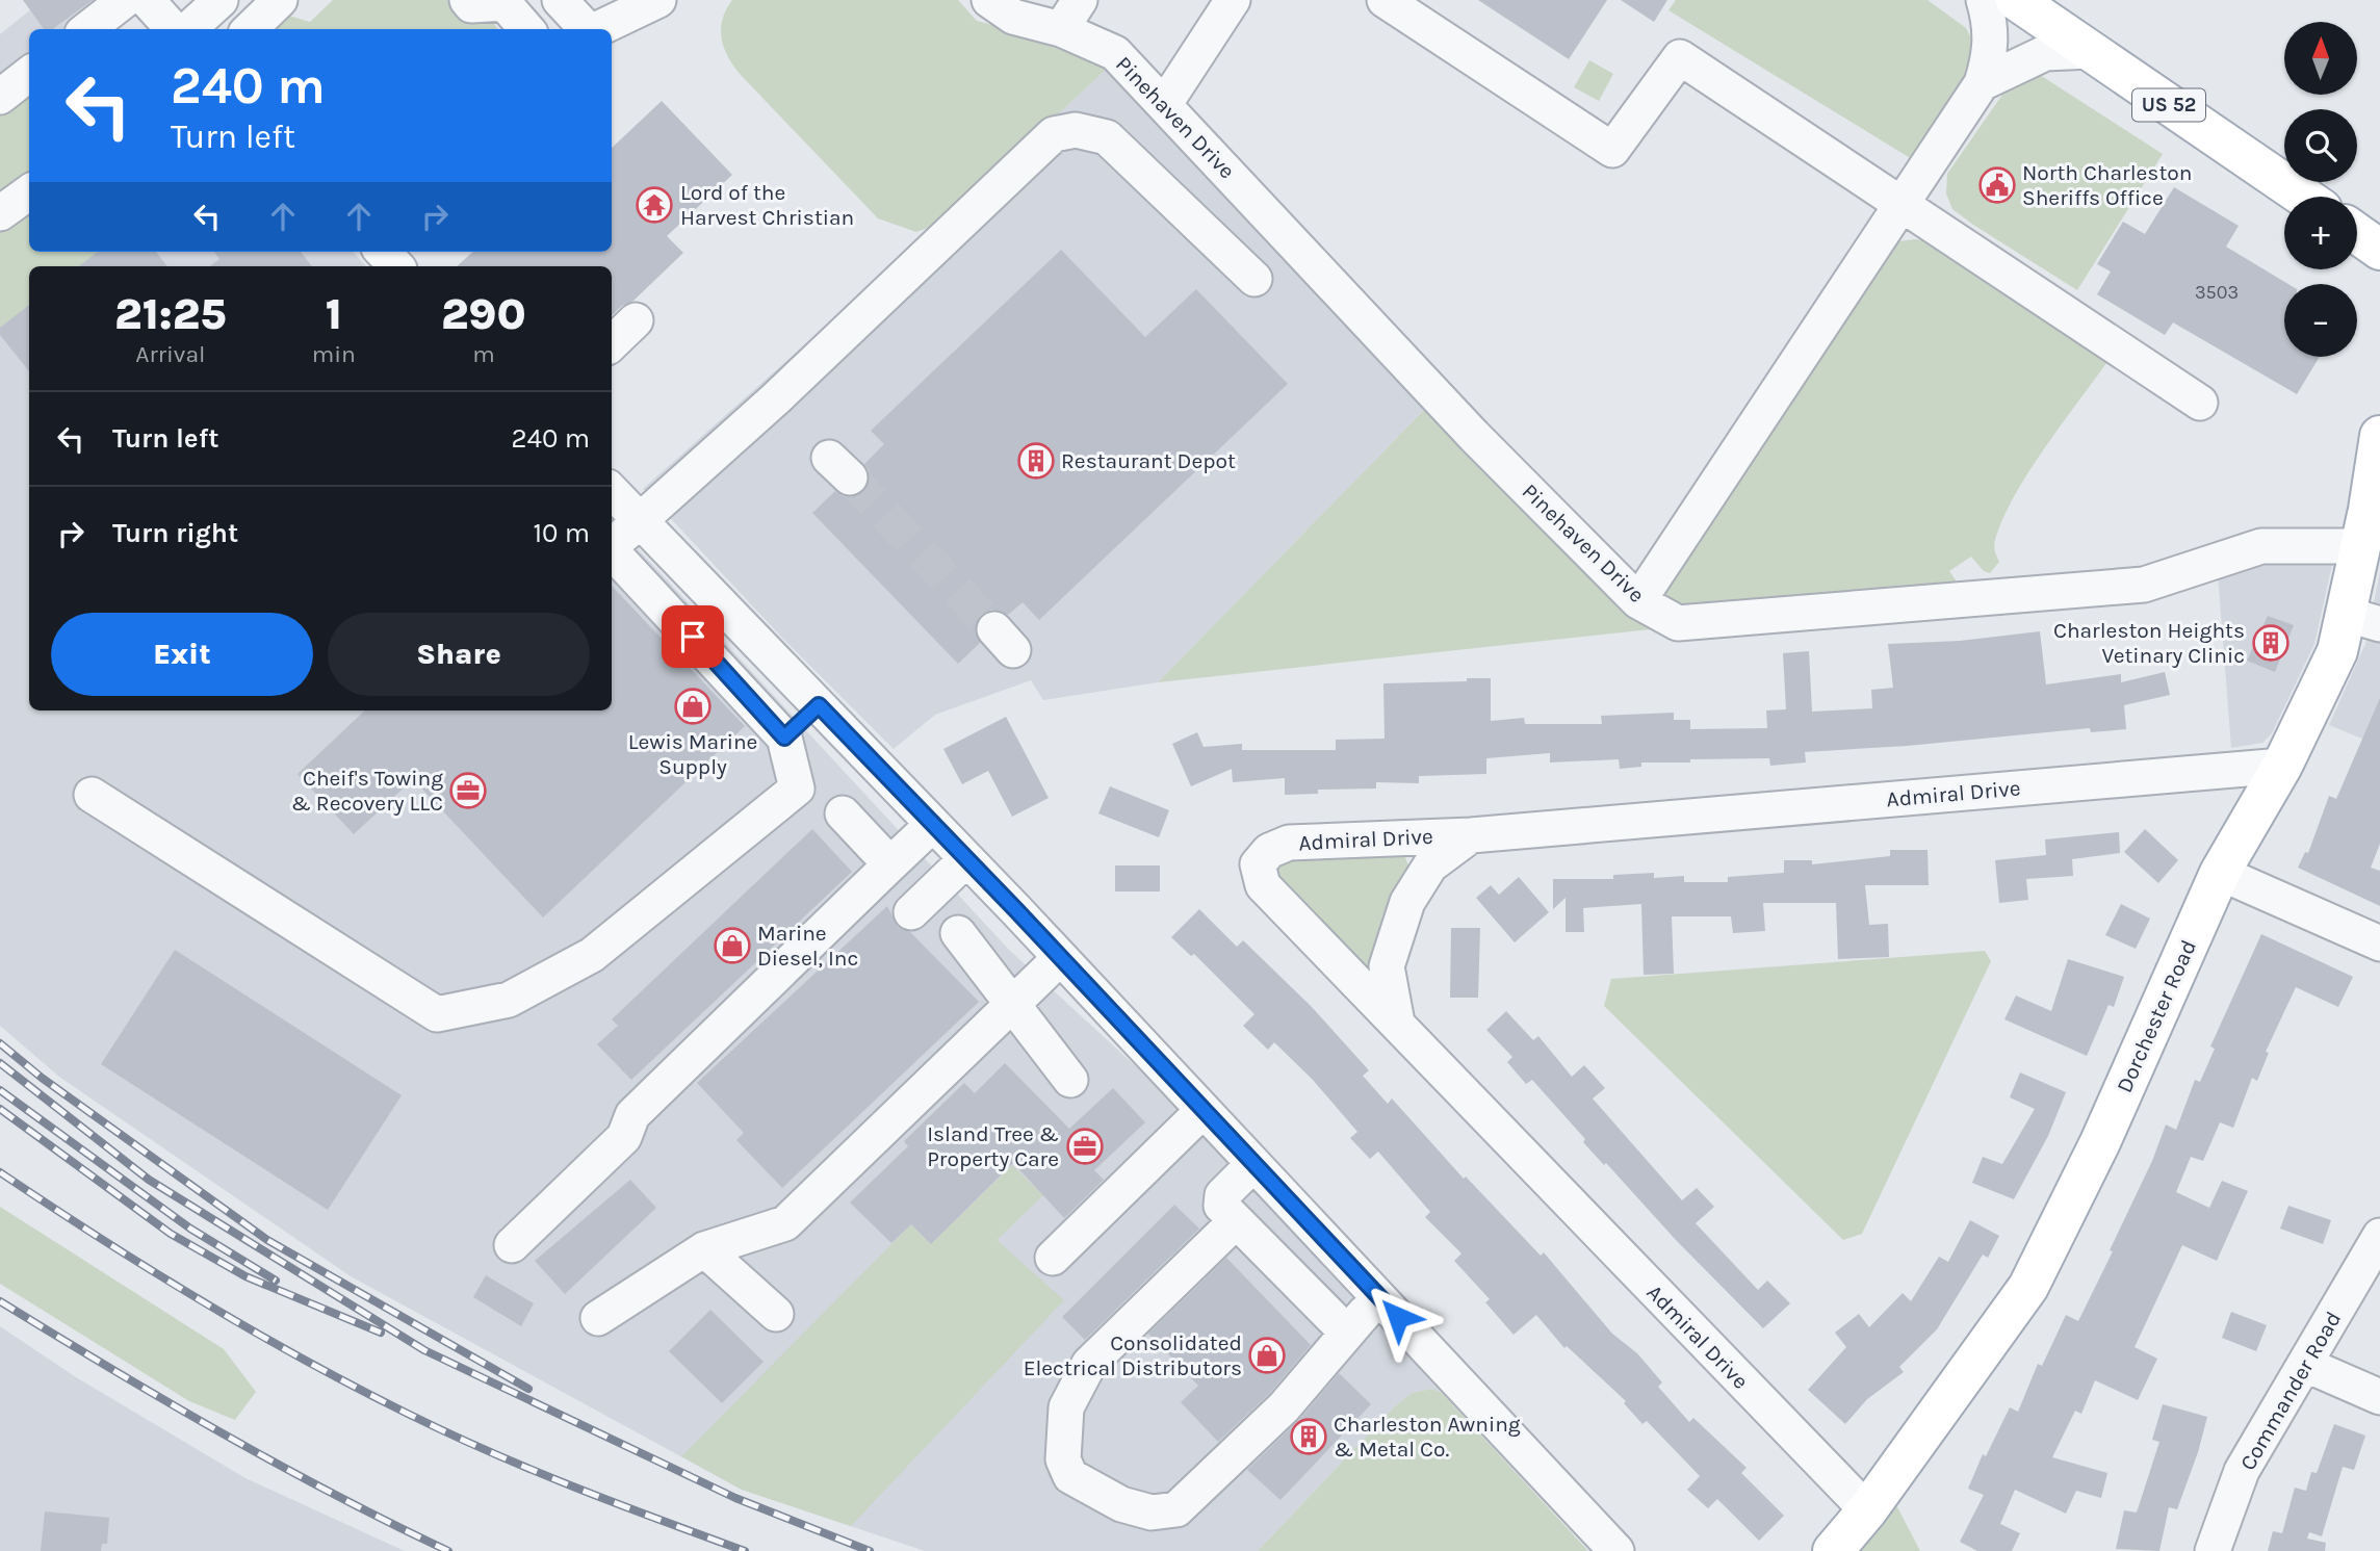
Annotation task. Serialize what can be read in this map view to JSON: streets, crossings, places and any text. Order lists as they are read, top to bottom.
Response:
{
  "streets": {
    "main road": ["US 52", "Dorchester Road"],
    "street": ["Pinehaven Drive", "Admiral Drive", "Commander Road"]
  },
  "crossings": [
    ["Pinehaven Drive", "Dorchester Road"],
    ["Admiral Drive", "Dorchester Road"]
  ],
  "places": {
    "public building": ["North Charleston Sheriffs Office"],
    "temple": ["Lord of the Harvest Christian"],
    "building": ["Restaurant Depot", "Charleston Heights Vetinary Clinic", "Charleston Awning & Metal Co."],
    "shop": ["Lewis Marine Supply", "Marine Diesel, Inc", "Consolidated Electrical Distributors"],
    "office": ["Cheif's Towing & Recovery LLC", "Island Tree & Property Care"]
  },
  "house_numbers": ["3503"],
  "north": "top",
  "page": {
    "map_buttons": ["+", "−"],
    "turn": ["240 m", "Turn left"],
    "eta": [
      "21:25",
      "Arrival",
      "1",
      "min",
      "290",
      "m"
    ],
    "list": [
      {
        "name": "Turn left",
        "value": "240 m"
      },
      {
        "name": "Turn right",
        "value": "10 m"
      }
    ],
    "buttons": ["Exit", "Share"]
  }
}
